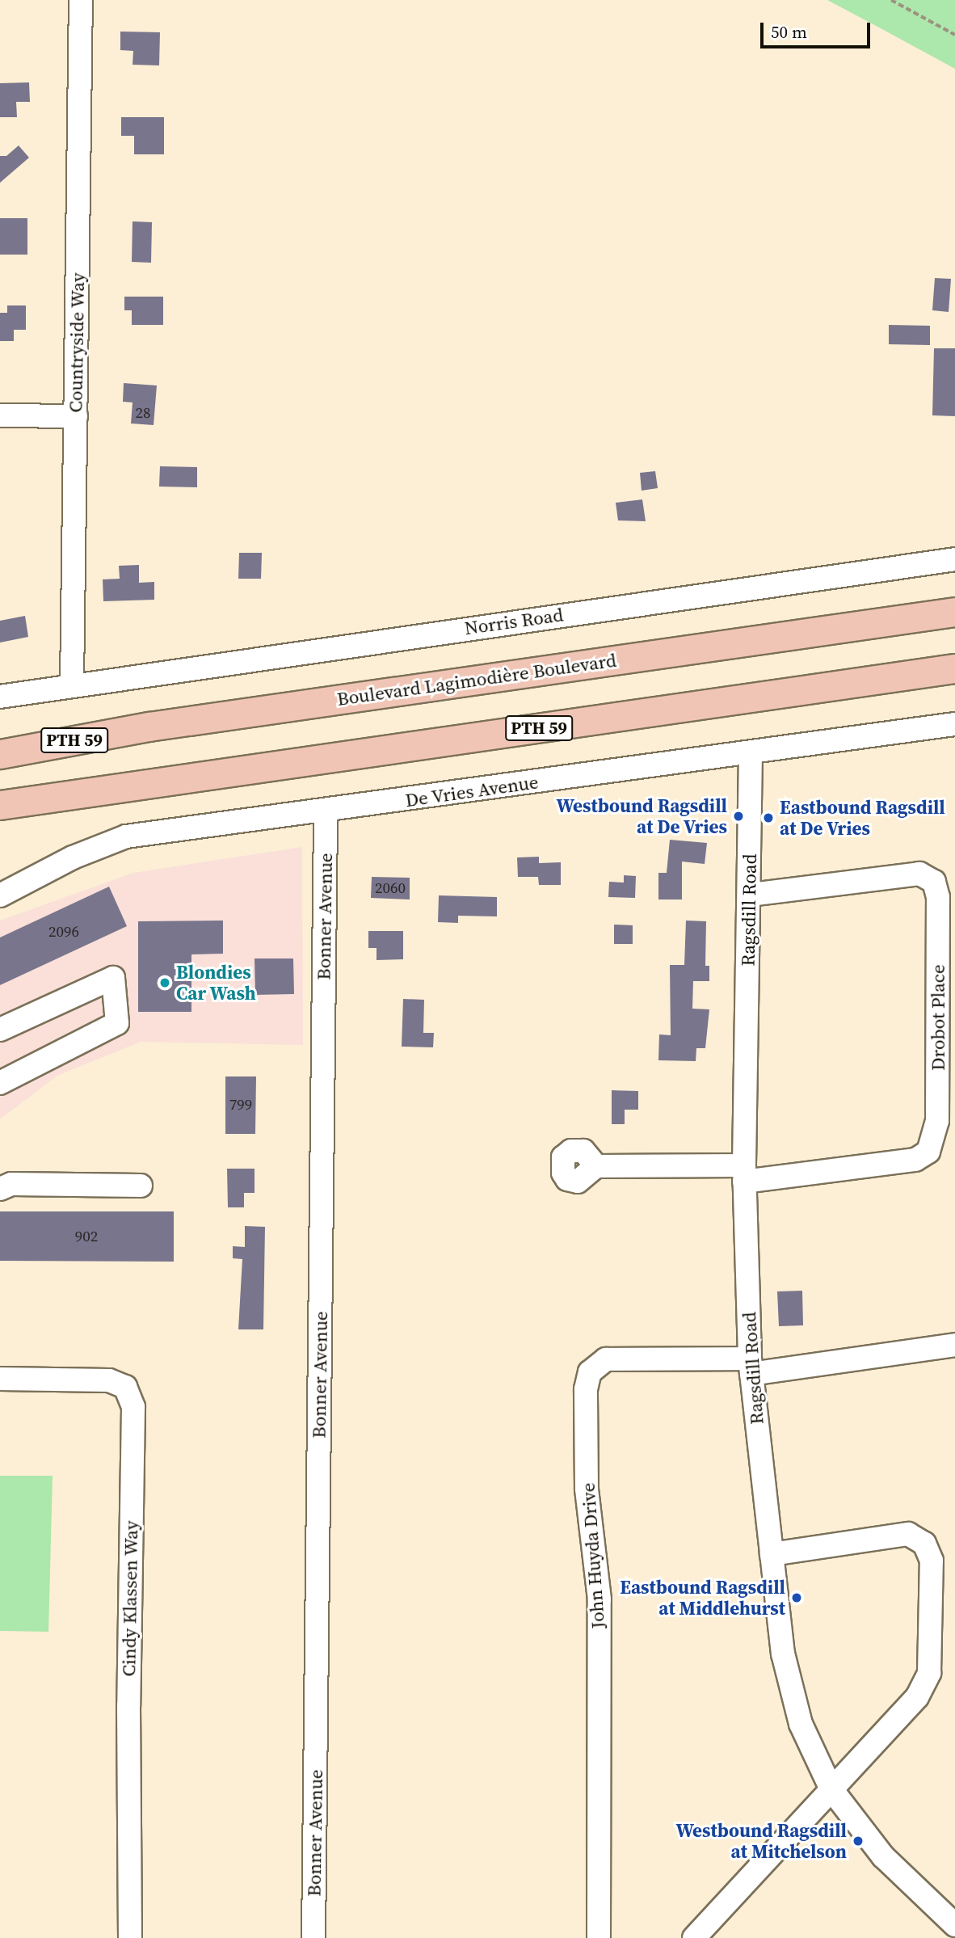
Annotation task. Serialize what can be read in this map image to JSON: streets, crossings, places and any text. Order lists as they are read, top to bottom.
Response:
{
  "streets": {
    "main road": ["Boulevard Lagimodière Boulevard", "PTH 59"],
    "street": [
      "Countryside Way",
      "Norris Road",
      "De Vries Avenue",
      "Ragsdill Road",
      "Bonner Avenue",
      "Drobot Place",
      "John Huyda Drive",
      "Cindy Klassen Way"
    ]
  },
  "crossings": [
    ["Countryside Way", "Norris Road"],
    ["De Vries Avenue", "Ragsdill Road"],
    ["De Vries Avenue", "Bonner Avenue"],
    ["Ragsdill Road", "Drobot Place"],
    ["Ragsdill Road", "John Huyda Drive"]
  ],
  "places": [
    "Westbound Ragsdill at De Vries",
    "Eastbound Ragsdill at De Vries",
    "Blondies Car Wash",
    "Eastbound Ragsdill at Middlehurst",
    "Westbound Ragsdill at Mitchelson"
  ],
  "house_numbers": [
    "28",
    "2060",
    "2096",
    "799",
    "902"
  ],
  "scale_bar": "50 m"
}
